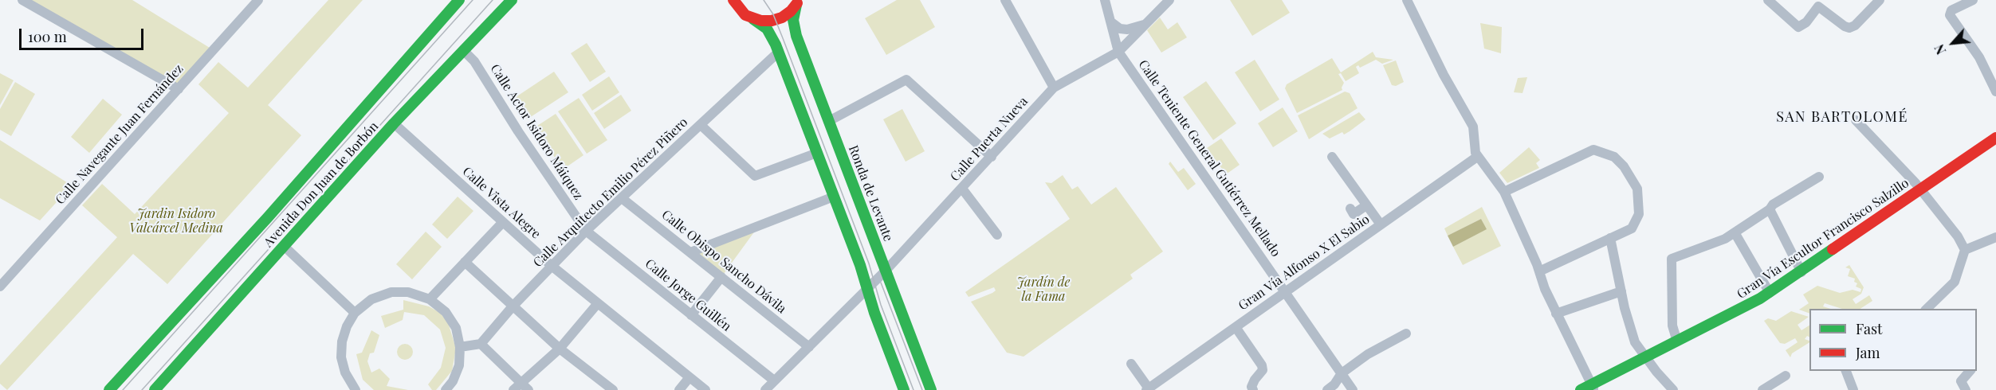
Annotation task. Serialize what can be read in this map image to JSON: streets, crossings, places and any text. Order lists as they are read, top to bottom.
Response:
{
  "streets": {
    "main road": ["Avenida Don Juan de Borbón", "Ronda de Levante", "Gran Vía Escultor Francisco Salzillo"],
    "street": [
      "Calle Actor Isidoro Máiquez",
      "Calle Navegante Juan Fernández",
      "Calle Puerta Nueva",
      "Calle Teniente General Gutiérrez Mellado",
      "Calle Arquitecto Emilio Pérez Piñero",
      "Calle Vista Alegre",
      "Calle Obispo Sancho Dávila",
      "Gran Vía Alfonso X El Sabio",
      "Calle Jorge Guillén"
    ]
  },
  "crossings": [
    ["Calle Actor Isidoro Máiquez", "Avenida Don Juan de Borbón"],
    ["Calle Actor Isidoro Máiquez", "Calle Arquitecto Emilio Pérez Piñero"],
    ["Calle Actor Isidoro Máiquez", "Calle Jorge Guillén"],
    ["Calle Puerta Nueva", "Calle Teniente General Gutiérrez Mellado"],
    ["Calle Puerta Nueva", "Ronda de Levante"],
    ["Calle Puerta Nueva", "Calle Obispo Sancho Dávila"],
    ["Calle Puerta Nueva", "Calle Jorge Guillén"],
    ["Calle Teniente General Gutiérrez Mellado", "Gran Vía Alfonso X El Sabio"],
    ["Avenida Don Juan de Borbón", "Calle Vista Alegre"],
    ["Calle Arquitecto Emilio Pérez Piñero", "Calle Vista Alegre"],
    ["Calle Arquitecto Emilio Pérez Piñero", "Calle Obispo Sancho Dávila"],
    ["Calle Arquitecto Emilio Pérez Piñero", "Calle Jorge Guillén"]
  ],
  "districts": ["SAN BARTOLOMÉ"],
  "parks": ["Jardin Isidoro Valcárcel Medina", "Jardín de la Fama"],
  "legend": ["Fast", "Jam"],
  "scale_bar": "100 m",
  "north": "bottom left"
}
